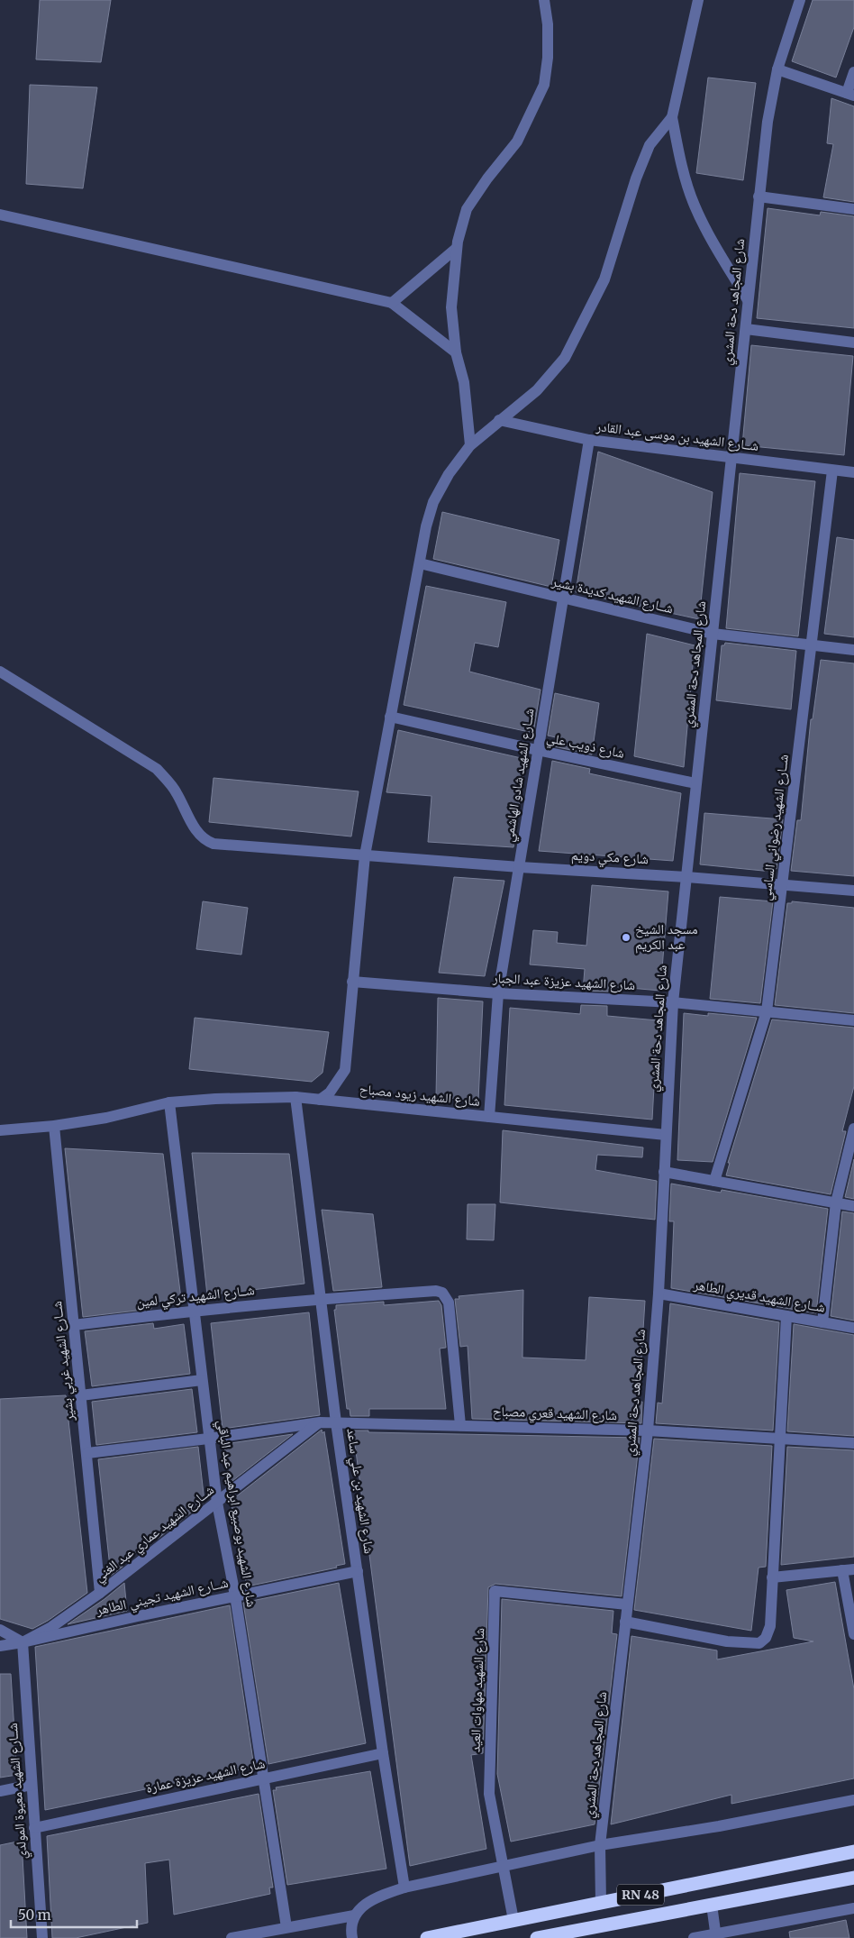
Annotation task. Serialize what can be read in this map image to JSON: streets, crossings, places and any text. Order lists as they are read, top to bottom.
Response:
{
  "streets": {
    "highway": ["RN 48"],
    "street": [
      "شارع المجاهد دحة المشري",
      "شــارع الشهيد بن موسى عبد القادر",
      "شــارع الشهيد كديدة بشير",
      "شارع ذويب علي",
      "شــارع الشهيد شادو الهاشمي",
      "شــارع الشهيد رضواني الساسي",
      "شارع مكي دويم",
      "شارع الشهيد عزيزة عبد الجبار",
      "شارع الشهيد زيود مصباح",
      "شــارع الشهيد تركي لمين",
      "شــارع الشهيد قديري الطاهر",
      "شــارع الشهيد غربي بشير",
      "شارع الشهيد قعري مصباح",
      "شارع الشهيد بن علي ساعد",
      "شارع الشهيد بوصبيع ابراهيم عبد الباقي",
      "شــارع الشهيد عماري عبد الغني",
      "شــارع الشهيد تجيني الطاهر",
      "شارع الشهيد مهاوات العيد",
      "شارع الشهيد عزيزة عمارة",
      "شــارع الشهيد معيوة المولدي"
    ]
  },
  "crossings": [
    ["شارع المجاهد دحة المشري", "شــارع الشهيد بن موسى عبد القادر"],
    ["شارع المجاهد دحة المشري", "شــارع الشهيد كديدة بشير"],
    ["شارع المجاهد دحة المشري", "شارع ذويب علي"],
    ["شارع المجاهد دحة المشري", "شارع مكي دويم"],
    ["شارع المجاهد دحة المشري", "شارع الشهيد عزيزة عبد الجبار"],
    ["شارع المجاهد دحة المشري", "شارع الشهيد زيود مصباح"],
    ["شارع المجاهد دحة المشري", "شــارع الشهيد قديري الطاهر"],
    ["شارع المجاهد دحة المشري", "شارع الشهيد قعري مصباح"],
    ["شارع المجاهد دحة المشري", "شارع الشهيد مهاوات العيد"],
    ["شارع المجاهد دحة المشري", "RN 48"],
    ["شــارع الشهيد بن موسى عبد القادر", "شــارع الشهيد شادو الهاشمي"],
    ["شــارع الشهيد بن موسى عبد القادر", "شــارع الشهيد رضواني الساسي"],
    ["شــارع الشهيد كديدة بشير", "شــارع الشهيد شادو الهاشمي"],
    ["شــارع الشهيد كديدة بشير", "شــارع الشهيد رضواني الساسي"],
    ["شارع ذويب علي", "شــارع الشهيد شادو الهاشمي"],
    ["شــارع الشهيد شادو الهاشمي", "شارع مكي دويم"],
    ["شــارع الشهيد شادو الهاشمي", "شارع الشهيد عزيزة عبد الجبار"],
    ["شــارع الشهيد شادو الهاشمي", "شارع الشهيد زيود مصباح"],
    ["شــارع الشهيد رضواني الساسي", "شارع مكي دويم"],
    ["شــارع الشهيد رضواني الساسي", "شارع الشهيد عزيزة عبد الجبار"],
    ["شارع الشهيد زيود مصباح", "شــارع الشهيد غربي بشير"],
    ["شارع الشهيد زيود مصباح", "شارع الشهيد بن علي ساعد"],
    ["شارع الشهيد زيود مصباح", "شارع الشهيد بوصبيع ابراهيم عبد الباقي"],
    ["شــارع الشهيد تركي لمين", "شــارع الشهيد غربي بشير"],
    ["شــارع الشهيد تركي لمين", "شارع الشهيد قعري مصباح"],
    ["شــارع الشهيد تركي لمين", "شارع الشهيد بن علي ساعد"],
    ["شــارع الشهيد تركي لمين", "شارع الشهيد بوصبيع ابراهيم عبد الباقي"],
    ["شــارع الشهيد غربي بشير", "شارع الشهيد قعري مصباح"],
    ["شــارع الشهيد غربي بشير", "شــارع الشهيد عماري عبد الغني"],
    ["شارع الشهيد قعري مصباح", "شارع الشهيد بن علي ساعد"],
    ["شارع الشهيد قعري مصباح", "شارع الشهيد بوصبيع ابراهيم عبد الباقي"],
    ["شارع الشهيد قعري مصباح", "شــارع الشهيد عماري عبد الغني"],
    ["شارع الشهيد بن علي ساعد", "شــارع الشهيد تجيني الطاهر"],
    ["شارع الشهيد بن علي ساعد", "شارع الشهيد عزيزة عمارة"],
    ["شارع الشهيد بوصبيع ابراهيم عبد الباقي", "شــارع الشهيد عماري عبد الغني"],
    ["شارع الشهيد بوصبيع ابراهيم عبد الباقي", "شــارع الشهيد تجيني الطاهر"],
    ["شارع الشهيد بوصبيع ابراهيم عبد الباقي", "شارع الشهيد عزيزة عمارة"],
    ["شــارع الشهيد عماري عبد الغني", "شــارع الشهيد تجيني الطاهر"],
    ["شــارع الشهيد عماري عبد الغني", "شــارع الشهيد معيوة المولدي"],
    ["شــارع الشهيد تجيني الطاهر", "شــارع الشهيد معيوة المولدي"],
    ["شارع الشهيد مهاوات العيد", "RN 48"],
    ["شارع الشهيد عزيزة عمارة", "شــارع الشهيد معيوة المولدي"]
  ],
  "places": ["مسجد الشيخ عبد الكريم"],
  "scale_bar": "50 m"
}
